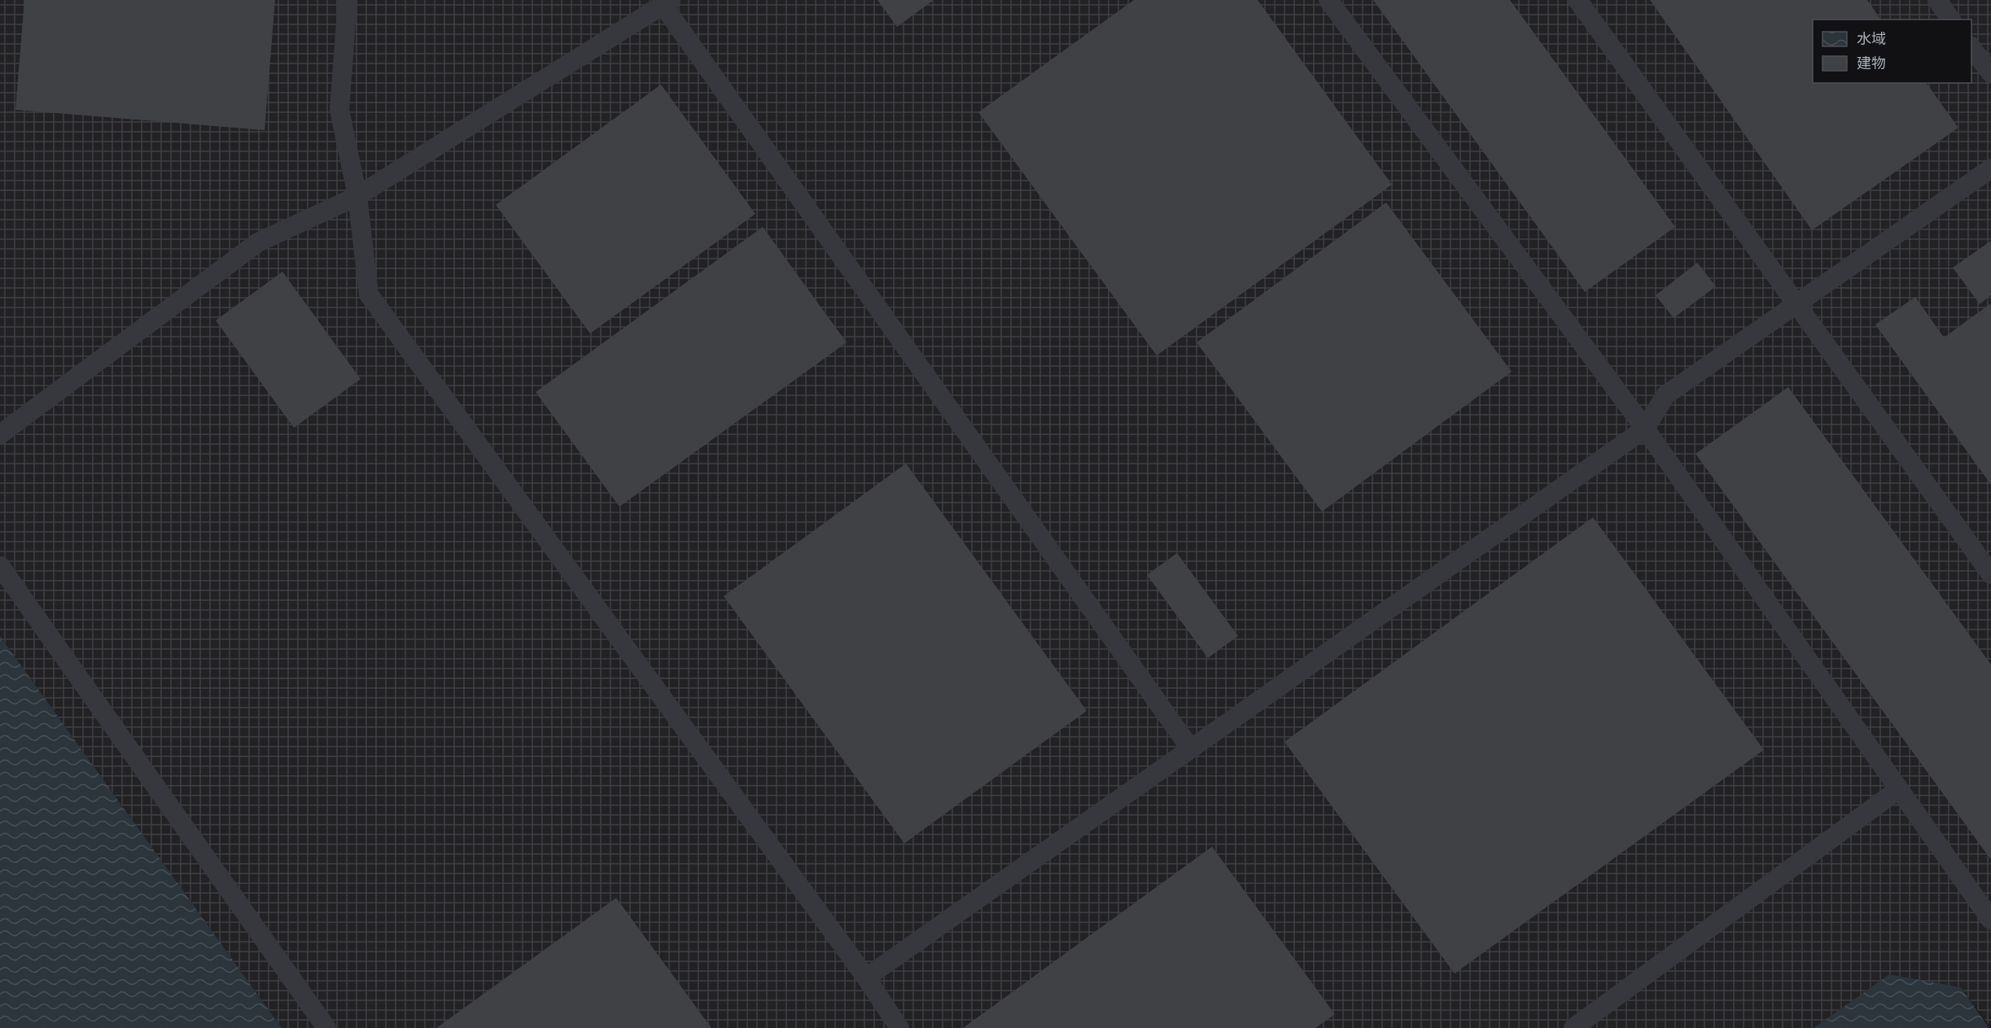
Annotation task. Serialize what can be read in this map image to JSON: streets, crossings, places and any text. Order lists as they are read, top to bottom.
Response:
{
  "legend": ["水域", "建物"]
}
